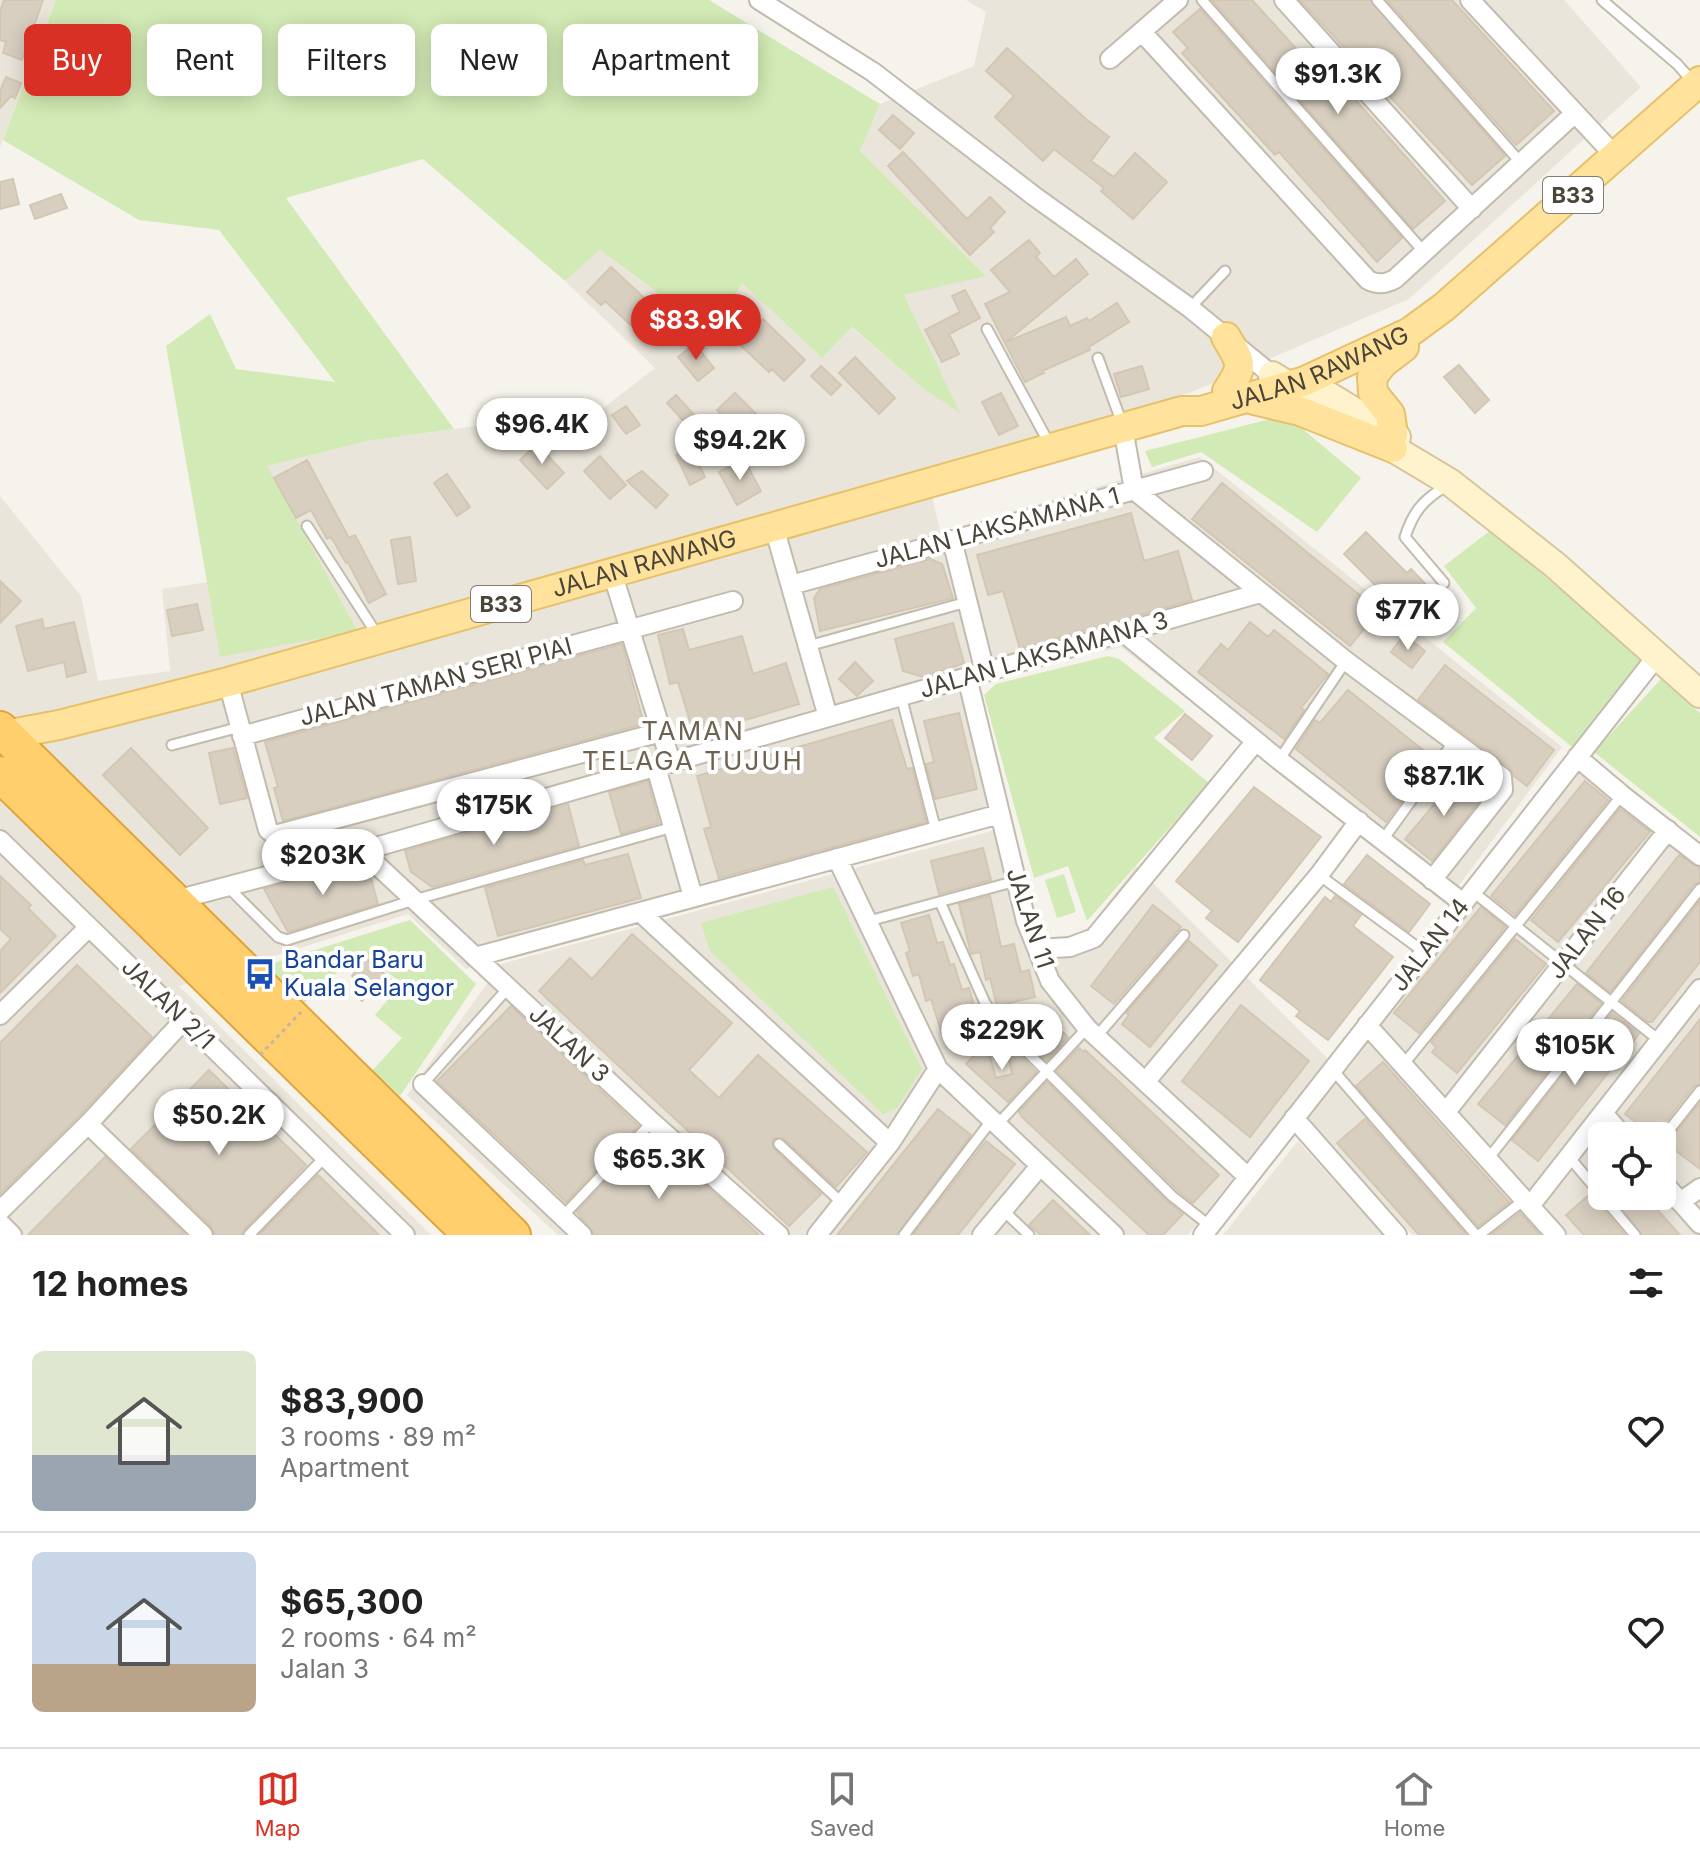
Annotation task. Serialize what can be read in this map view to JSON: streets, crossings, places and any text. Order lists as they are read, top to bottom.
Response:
{
  "streets": {
    "main road": ["B33", "JALAN RAWANG"],
    "street": [
      "JALAN LAKSAMANA 1",
      "JALAN LAKSAMANA 3",
      "JALAN TAMAN SERI PIAI",
      "JALAN 11",
      "JALAN 16",
      "JALAN 14",
      "JALAN 2/1",
      "JALAN 3"
    ]
  },
  "crossings": [
    ["JALAN LAKSAMANA 1", "JALAN 11"],
    ["JALAN LAKSAMANA 3", "JALAN 11"],
    ["JALAN LAKSAMANA 3", "JALAN 3"],
    ["JALAN 11", "JALAN 14"]
  ],
  "districts": ["TAMAN TELAGA TUJUH"],
  "places": {
    "bus stop": ["Bandar Baru Kuala Selangor"]
  },
  "page": {
    "chip": [
      "Buy",
      "Rent",
      "Filters",
      "New",
      "Apartment"
    ],
    "price": [
      "$91.3K",
      "$83.9K",
      "$96.4K",
      "$94.2K",
      "$77K",
      "$87.1K",
      "$175K",
      "$203K",
      "$229K",
      "$105K",
      "$50.2K",
      "$65.3K"
    ],
    "heading": "12 homes",
    "list": [
      {
        "name": "$83,900",
        "note": "3 rooms · 89 m² · Apartment"
      },
      {
        "name": "$65,300",
        "note": "2 rooms · 64 m² · Jalan 3"
      }
    ],
    "tabs": ["Map", "Saved", "Home"]
  }
}
